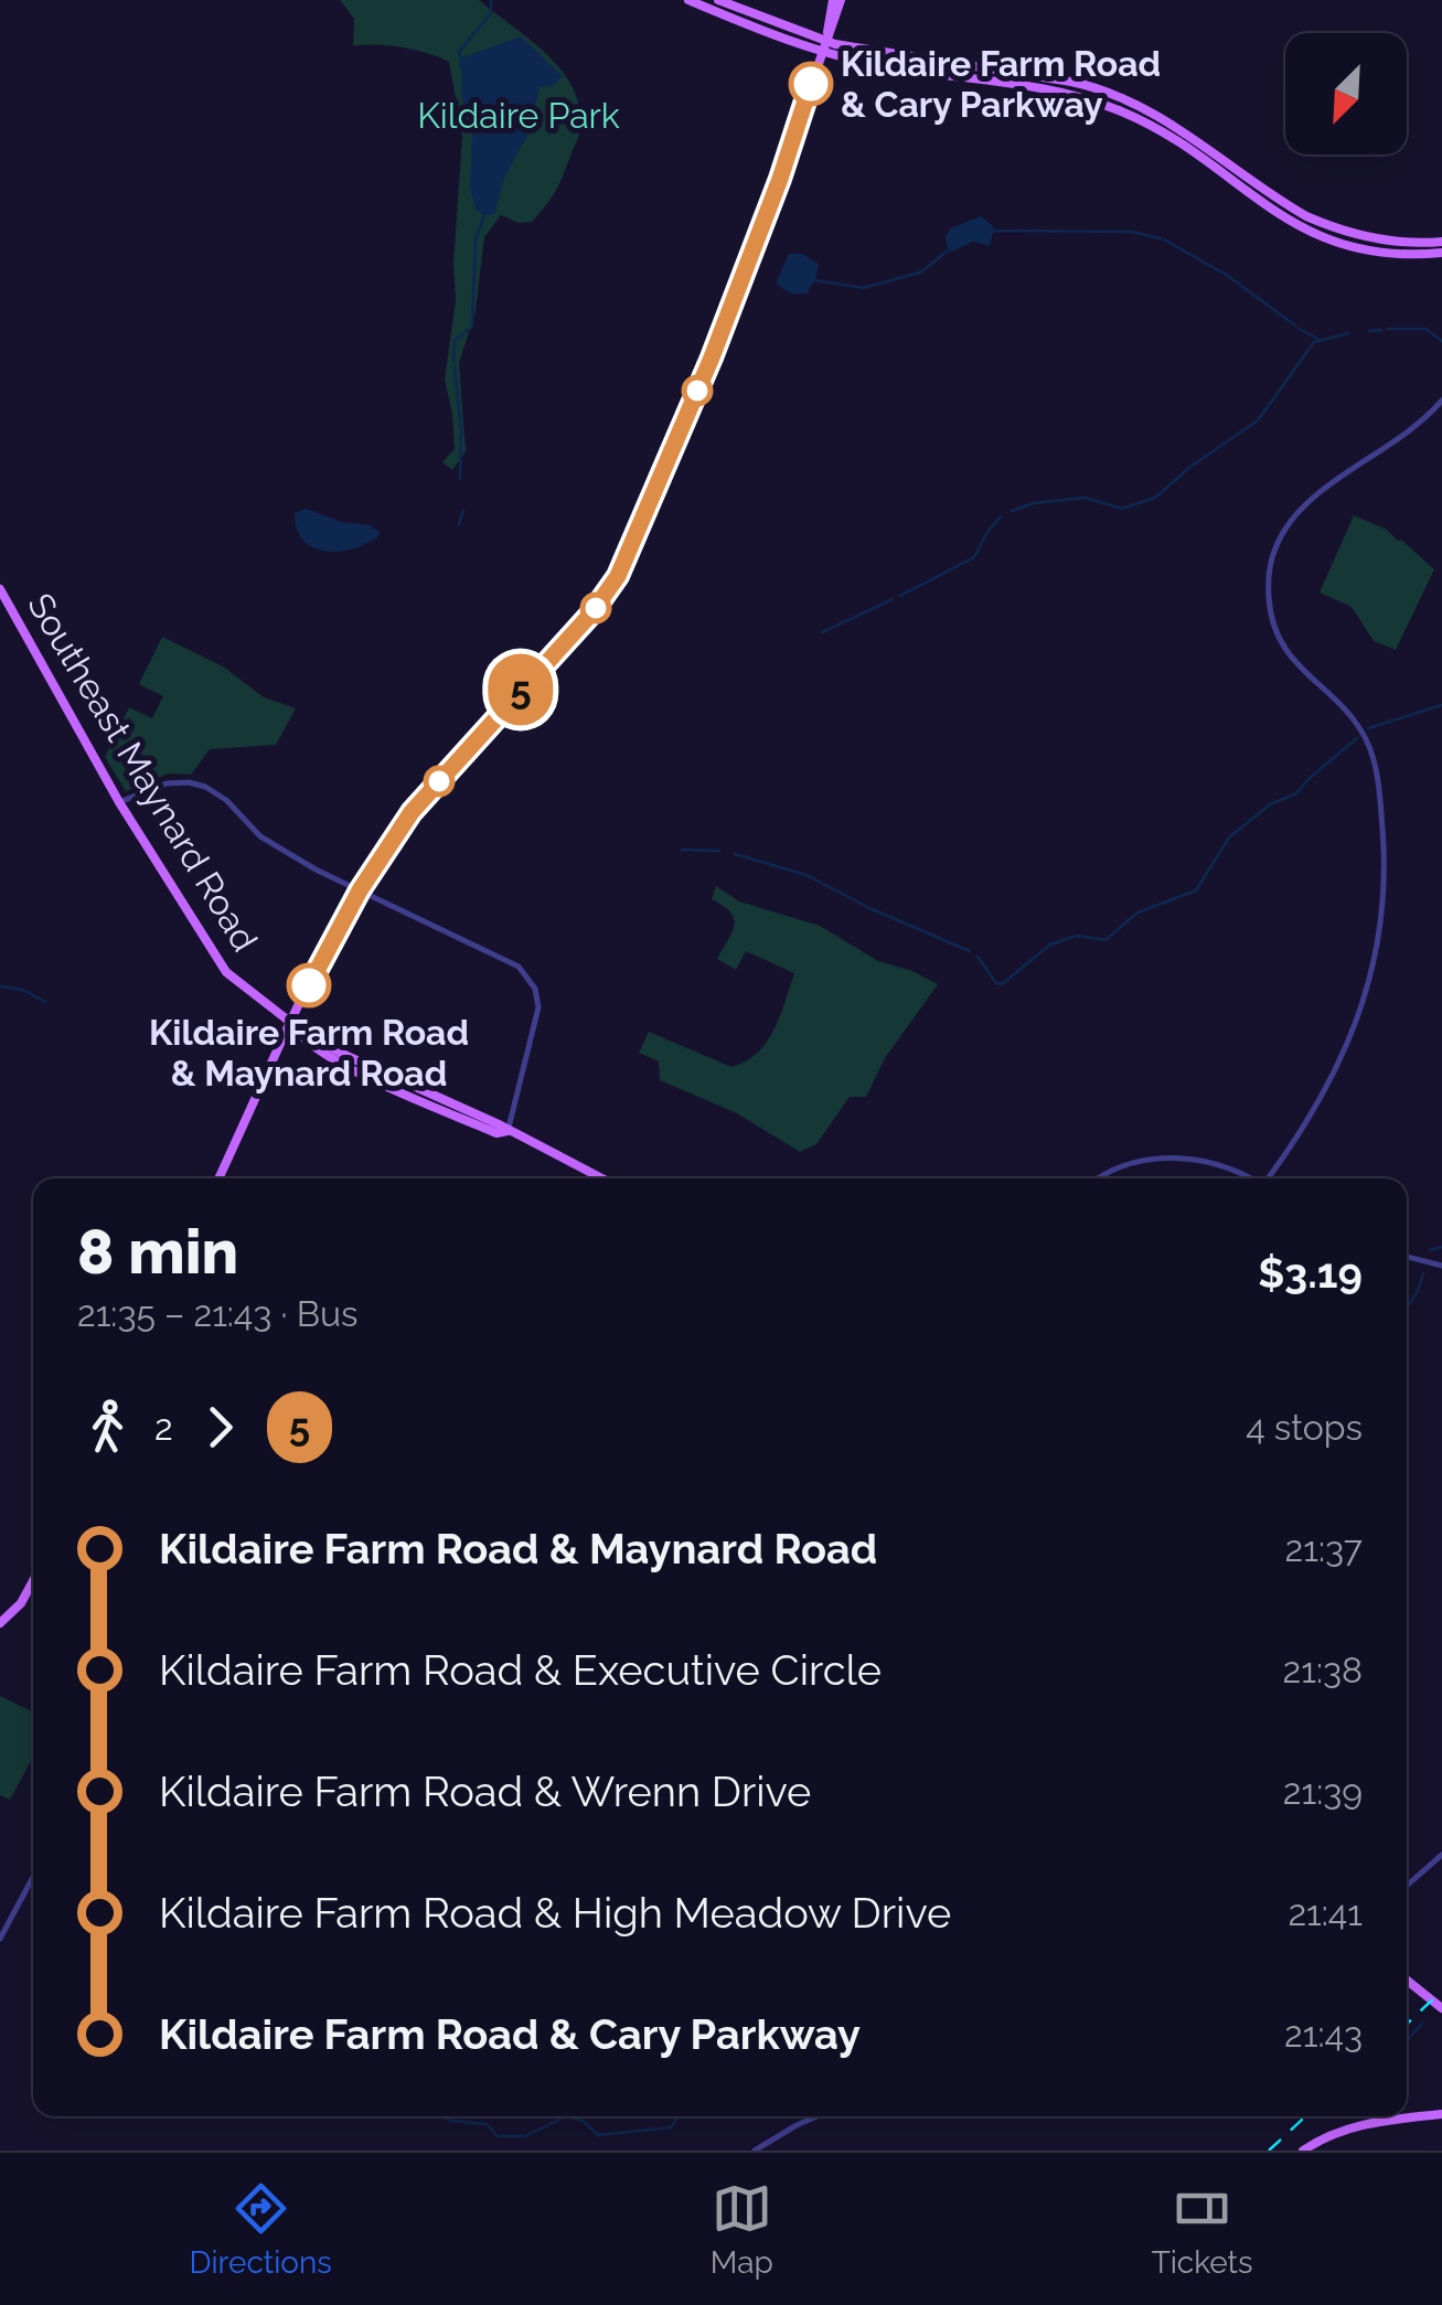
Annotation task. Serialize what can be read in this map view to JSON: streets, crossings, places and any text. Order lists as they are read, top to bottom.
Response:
{
  "streets": {
    "main road": ["Southeast Maynard Road"]
  },
  "parks": ["Kildaire Park"],
  "places": ["Kildaire Farm Road & Cary Parkway", "Kildaire Farm Road & Maynard Road"],
  "lines": ["bus line 5"],
  "north": "bottom left",
  "page": {
    "on_map": "5",
    "heading": ["8 min", "21:35 – 21:43 · Bus", "$3.19"],
    "legs": ["2", "5", "4 stops"],
    "list": [
      {
        "name": "Kildaire Farm Road & Maynard Road",
        "value": "21:37"
      },
      {
        "name": "Kildaire Farm Road & Executive Circle",
        "value": "21:38"
      },
      {
        "name": "Kildaire Farm Road & Wrenn Drive",
        "value": "21:39"
      },
      {
        "name": "Kildaire Farm Road & High Meadow Drive",
        "value": "21:41"
      },
      {
        "name": "Kildaire Farm Road & Cary Parkway",
        "value": "21:43"
      }
    ],
    "tabs": ["Directions", "Map", "Tickets"]
  }
}
